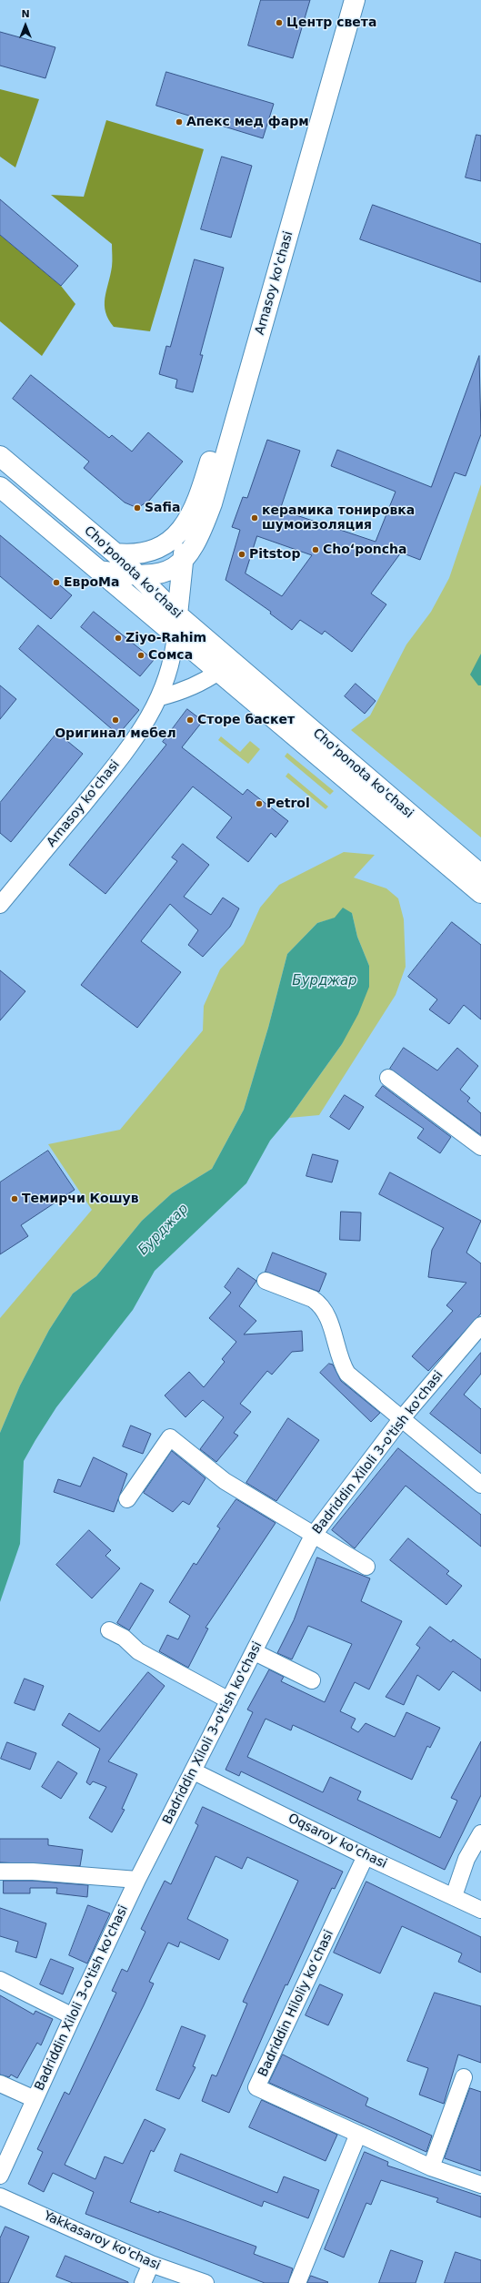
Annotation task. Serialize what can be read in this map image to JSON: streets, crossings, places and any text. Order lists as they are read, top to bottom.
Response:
{
  "streets": {
    "main road": ["Arnasoy ko'chasi", "Cho'ponota ko'chasi"],
    "street": [
      "Badriddin Xiloli 3-o'tish ko'chasi",
      "Oqsaroy ko'chasi",
      "Badriddin Hiloliy koʻchasi",
      "Yakkasaroy ko'chasi"
    ]
  },
  "crossings": [
    ["Arnasoy ko'chasi", "Cho'ponota ko'chasi"],
    ["Badriddin Xiloli 3-o'tish ko'chasi", "Oqsaroy ko'chasi"],
    ["Oqsaroy ko'chasi", "Badriddin Hiloliy koʻchasi"]
  ],
  "water": ["Бурджар"],
  "places": [
    "Центр света",
    "Апекс мед фарм",
    "Safia",
    "керамика тонировка шyмоизоляция",
    "Choʻponcha",
    "Pitstop",
    "ЕвроМа",
    "Ziyo-Rahim",
    "Сомса",
    "Оригинал мебел",
    "Сторе баскет",
    "Petrol",
    "Темирчи Кошув"
  ],
  "north": "top"
}
